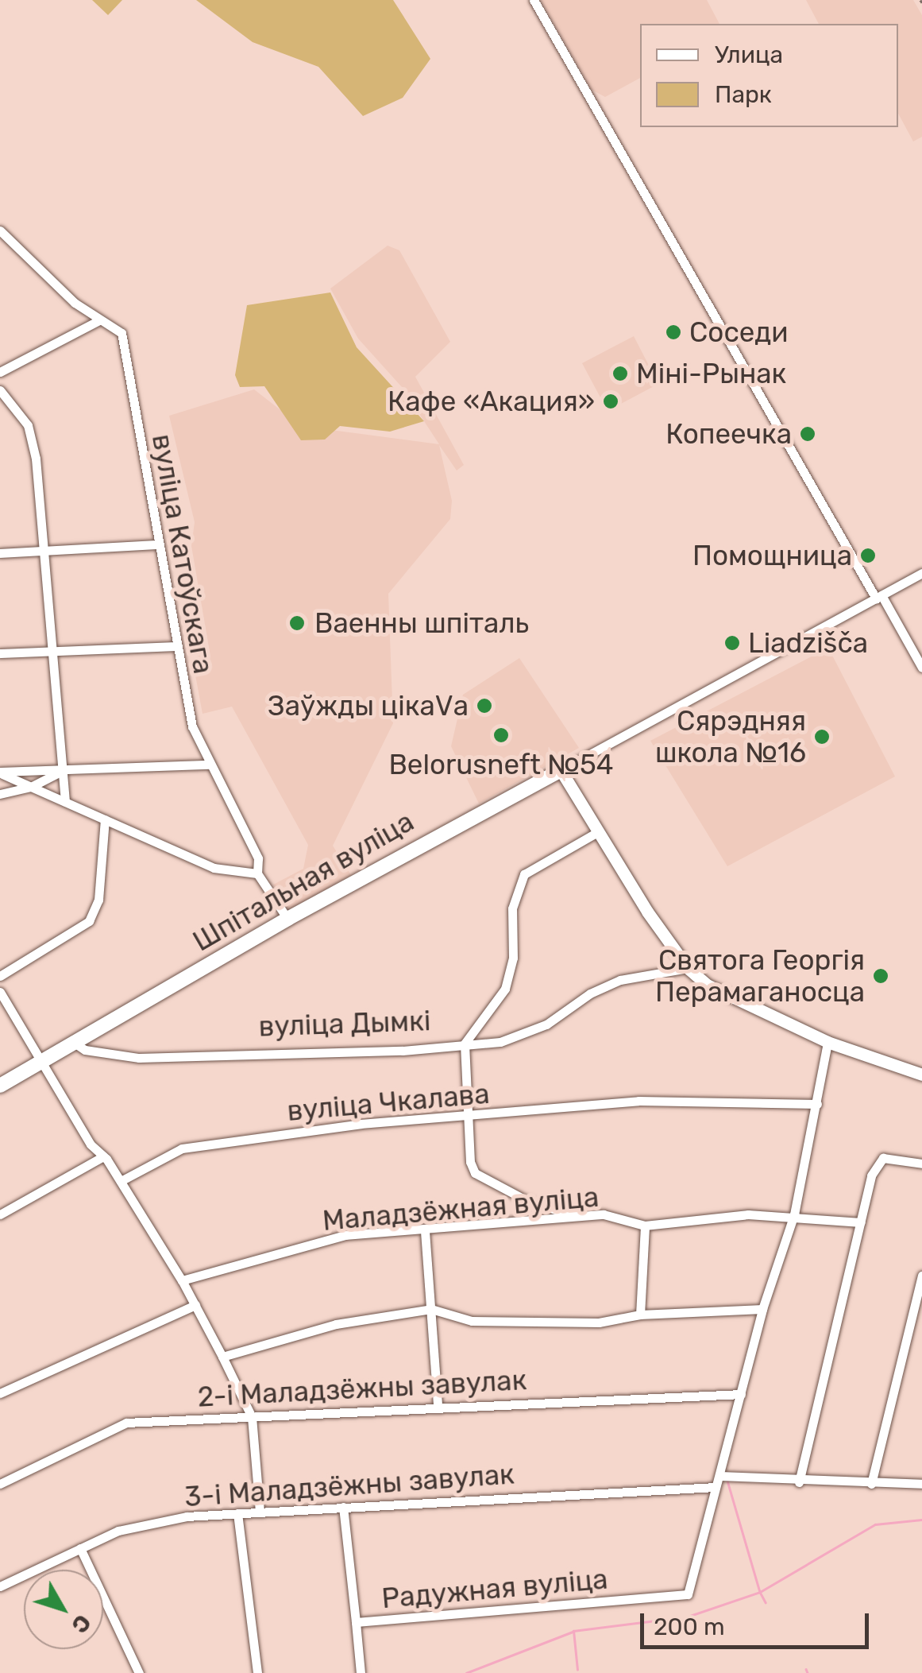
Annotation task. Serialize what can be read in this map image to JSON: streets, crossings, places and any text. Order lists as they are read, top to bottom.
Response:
{
  "streets": {
    "main road": ["Шпітальная вуліца"],
    "street": [
      "вуліца Катоўскага",
      "вуліца Дымкі",
      "вуліца Чкалава",
      "Маладзёжная вуліца",
      "2-і Маладзёжны завулак",
      "3-і Маладзёжны завулак",
      "Радужная вуліца"
    ]
  },
  "crossings": [
    ["вуліца Катоўскага", "Шпітальная вуліца"],
    ["Шпітальная вуліца", "вуліца Дымкі"],
    ["3-і Маладзёжны завулак", "Радужная вуліца"]
  ],
  "places": [
    "Соседи",
    "Міні-Рынак",
    "Кафе «Акация»",
    "Копеечка",
    "Помощница",
    "Ваенны шпіталь",
    "Liadzišča",
    "Заўжды цікаVа",
    "Belorusneft №54",
    "Сярэдняя школа №16",
    "Святога Георгія Перамаганосца"
  ],
  "legend": ["Улица", "Парк"],
  "scale_bar": "200 m",
  "north": "bottom right"
}
